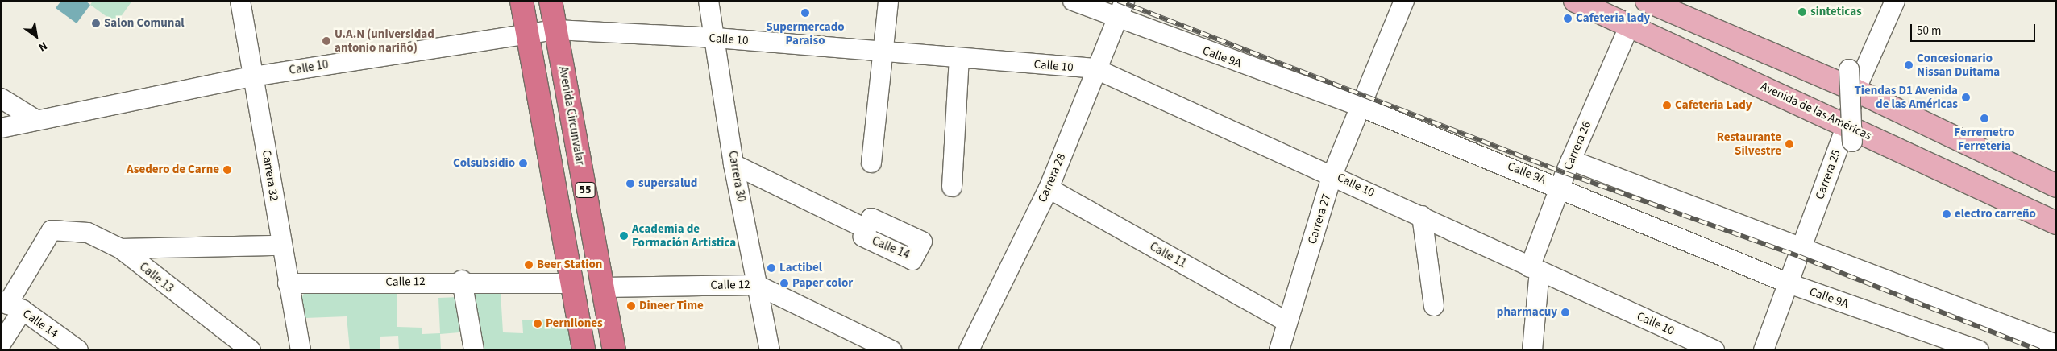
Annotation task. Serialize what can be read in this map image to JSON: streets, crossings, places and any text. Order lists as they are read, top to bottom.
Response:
{
  "streets": {
    "highway": ["Avenida Circunvalar", "55"],
    "main road": ["Avenida de las Américas"],
    "street": [
      "Calle 10",
      "Calle 9A",
      "Carrera 26",
      "Carrera 25",
      "Carrera 32",
      "Carrera 30",
      "Carrera 28",
      "Carrera 27",
      "Calle 14",
      "Calle 11",
      "Calle 13",
      "Calle 12"
    ]
  },
  "crossings": [
    ["Calle 10", "Avenida Circunvalar"],
    ["Calle 10", "Carrera 26"],
    ["Calle 10", "Carrera 32"],
    ["Calle 10", "Carrera 30"],
    ["Calle 10", "Carrera 28"],
    ["Calle 10", "Carrera 27"],
    ["Calle 9A", "Carrera 26"],
    ["Calle 9A", "Carrera 25"],
    ["Calle 9A", "Carrera 28"],
    ["Calle 9A", "Carrera 27"],
    ["Avenida de las Américas", "Carrera 26"],
    ["Avenida de las Américas", "Carrera 25"],
    ["Avenida Circunvalar", "Calle 12"],
    ["Carrera 32", "Calle 12"],
    ["Carrera 30", "Calle 14"],
    ["Carrera 30", "Calle 12"],
    ["Carrera 28", "Calle 11"],
    ["Carrera 27", "Calle 11"],
    ["Calle 14", "Calle 13"]
  ],
  "places": [
    "sinteticas",
    "Supermercado Paraiso",
    "Cafeteria lady",
    "Salon Comunal",
    "U.A.N (universidad antonio nariño)",
    "Concesionario Nissan Duitama",
    "Tiendas D1 Avenida de las Américas",
    "Cafeteria Lady",
    "Ferremetro Ferreteria",
    "Restaurante Silvestre",
    "Colsubsidio",
    "Asedero de Carne",
    "supersalud",
    "electro carreño",
    "Academia de Formación Artistica",
    "Beer Station",
    "Lactibel",
    "Paper color",
    "Dineer Time",
    "pharmacuy",
    "Pernilones"
  ],
  "scale_bar": "50 m",
  "north": "bottom right"
}
